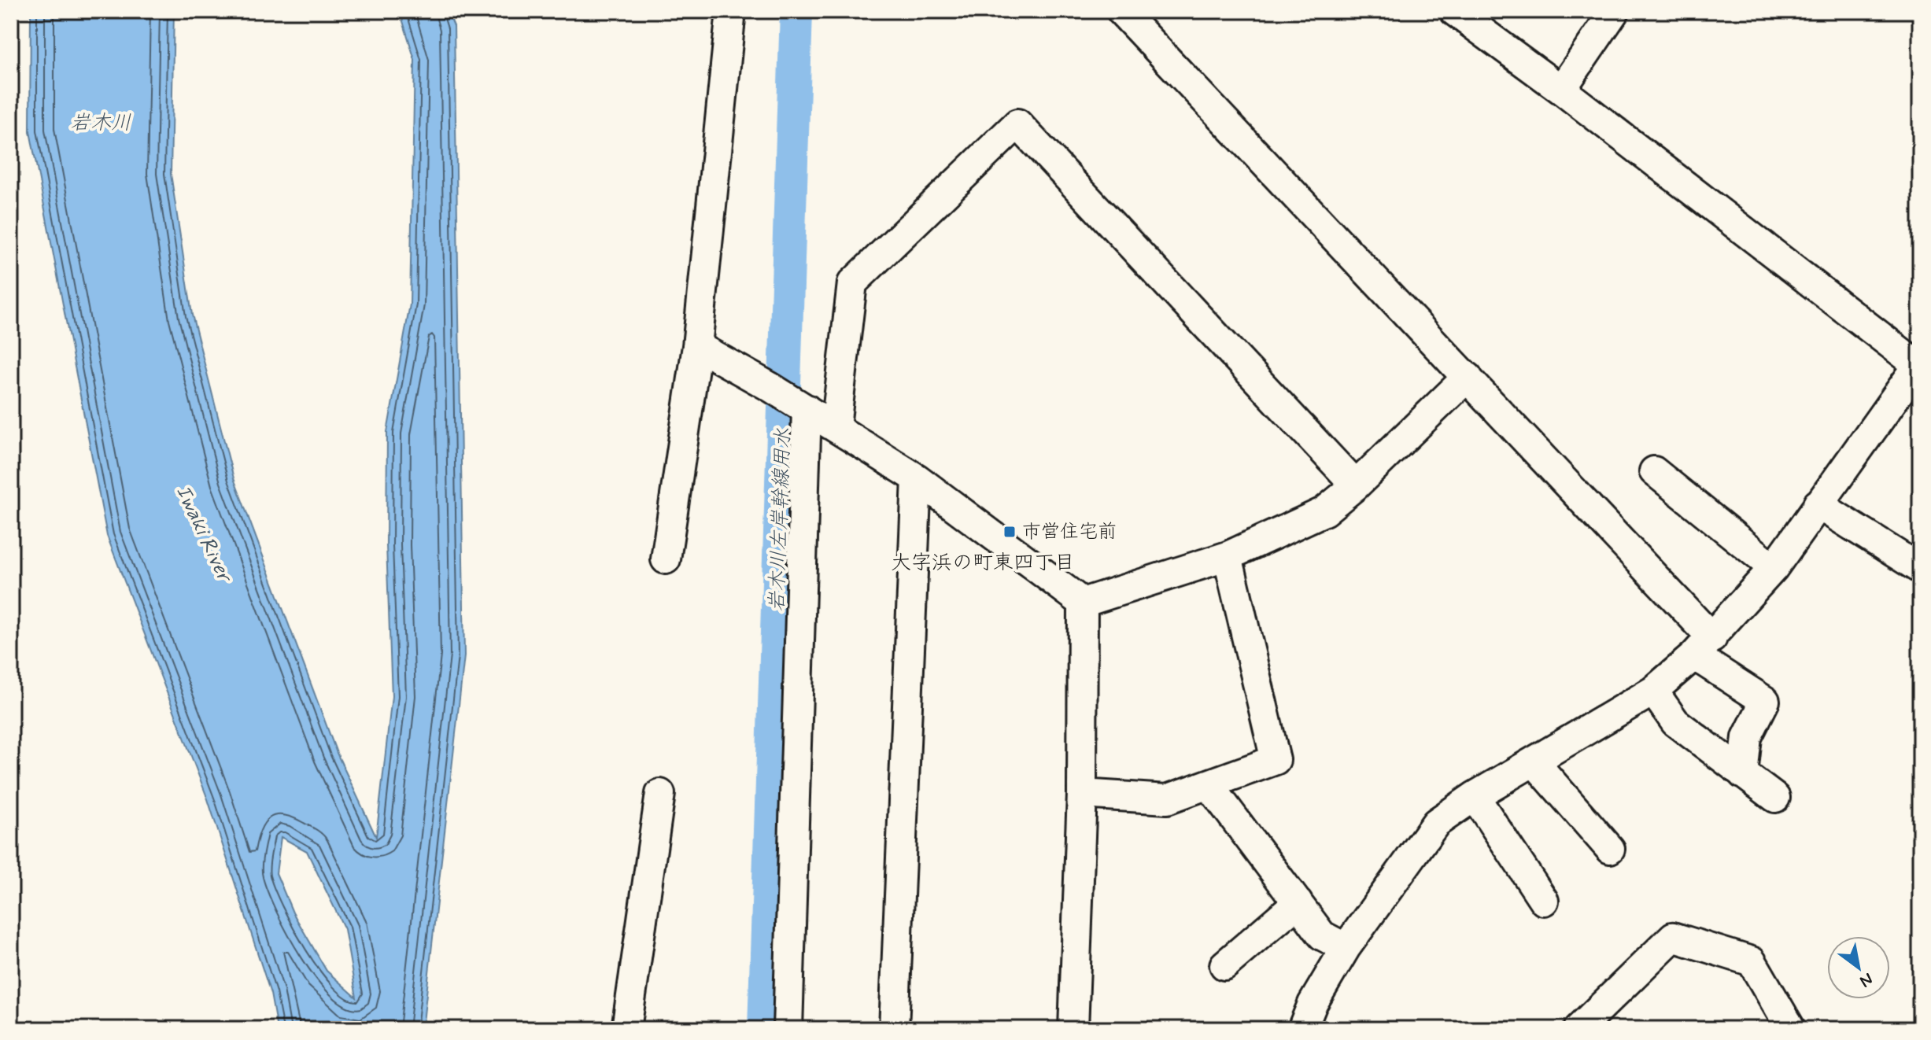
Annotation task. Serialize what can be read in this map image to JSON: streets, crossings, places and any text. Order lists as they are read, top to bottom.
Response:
{
  "districts": ["大字浜の町東四丁目"],
  "water": ["岩木川", "岩木川左岸幹線用水", "Iwaki River"],
  "places": {
    "transit": ["市営住宅前"]
  },
  "north": "bottom right"
}
